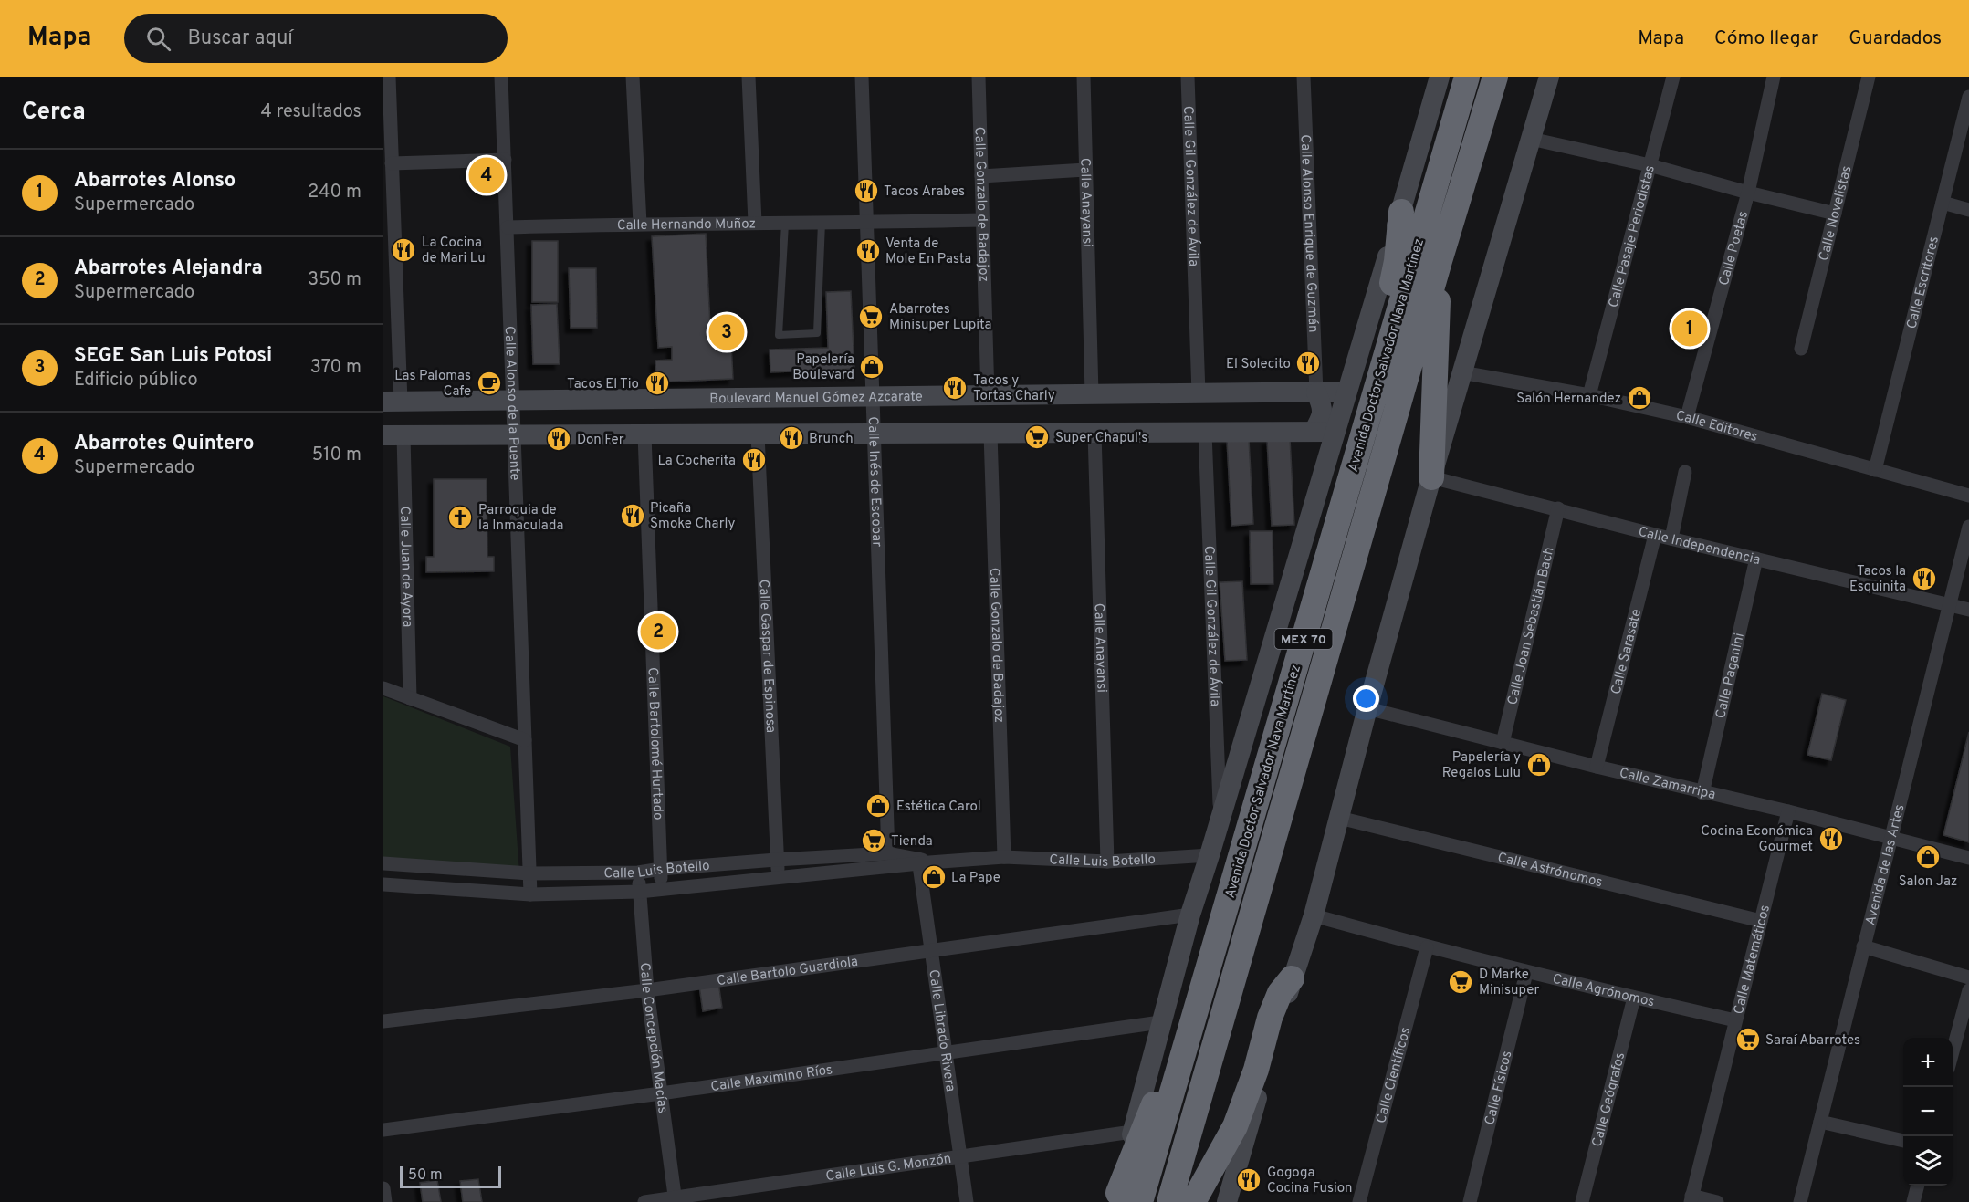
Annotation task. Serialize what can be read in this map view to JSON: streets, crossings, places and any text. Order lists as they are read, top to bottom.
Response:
{
  "streets": {
    "highway": ["Avenida Doctor Salvador Nava Martínez", "MEX 70"],
    "main road": ["Boulevard Manuel Gómez Azcarate"],
    "street": [
      "Calle Gil González de Ávila",
      "Calle Anayansi",
      "Calle Gonzalo de Badajoz",
      "Calle Novelistas",
      "Calle Hernando Muñoz",
      "Calle Alonso Enrique de Guzmán",
      "Calle Pasaje Periodistas",
      "Calle Poetas",
      "Calle Escritores",
      "Calle Alonso de la Puente",
      "Calle Editores",
      "Calle Inés de Escobar",
      "Calle Independencia",
      "Calle Juan de Ayora",
      "Calle Joan Sebastián Bach",
      "Calle Sarasate",
      "Calle Gaspar de Espinosa",
      "Calle Paganini",
      "Calle Bartolomé Hurtado",
      "Calle Zamarripa",
      "Calle Luis Botello",
      "Avenida de las Artes",
      "Calle Astrónomos",
      "Calle Matemáticos",
      "Calle Bartolo Guardiola",
      "Calle Agrónomos",
      "Calle Librado Rivera",
      "Calle Concepción Macías",
      "Calle Científicos",
      "Calle Maximino Ríos",
      "Calle Físicos",
      "Calle Geógrafos",
      "Calle Luis G. Monzón"
    ]
  },
  "crossings": [
    ["Calle Gil González de Ávila", "Avenida Doctor Salvador Nava Martínez"],
    ["Calle Gil González de Ávila", "Boulevard Manuel Gómez Azcarate"],
    ["Calle Anayansi", "Boulevard Manuel Gómez Azcarate"],
    ["Calle Anayansi", "Calle Luis Botello"],
    ["Calle Gonzalo de Badajoz", "Calle Hernando Muñoz"],
    ["Calle Gonzalo de Badajoz", "Boulevard Manuel Gómez Azcarate"],
    ["Calle Gonzalo de Badajoz", "Calle Luis Botello"],
    ["Calle Hernando Muñoz", "Calle Alonso de la Puente"],
    ["Calle Hernando Muñoz", "Calle Inés de Escobar"],
    ["Calle Alonso Enrique de Guzmán", "Boulevard Manuel Gómez Azcarate"],
    ["Calle Pasaje Periodistas", "Calle Editores"],
    ["Calle Poetas", "Calle Editores"],
    ["Calle Escritores", "Calle Editores"],
    ["Avenida Doctor Salvador Nava Martínez", "Boulevard Manuel Gómez Azcarate"],
    ["Avenida Doctor Salvador Nava Martínez", "Calle Luis Botello"],
    ["Avenida Doctor Salvador Nava Martínez", "Calle Bartolo Guardiola"],
    ["Avenida Doctor Salvador Nava Martínez", "Calle Maximino Ríos"],
    ["Avenida Doctor Salvador Nava Martínez", "Calle Luis G. Monzón"],
    ["Boulevard Manuel Gómez Azcarate", "Calle Alonso de la Puente"],
    ["Boulevard Manuel Gómez Azcarate", "Calle Inés de Escobar"],
    ["Calle Alonso de la Puente", "Calle Luis Botello"],
    ["Calle Inés de Escobar", "Calle Luis Botello"],
    ["Calle Independencia", "Calle Joan Sebastián Bach"],
    ["Calle Independencia", "Calle Sarasate"],
    ["Calle Independencia", "Calle Paganini"],
    ["Calle Independencia", "Avenida de las Artes"],
    ["Calle Joan Sebastián Bach", "Calle Zamarripa"],
    ["Calle Sarasate", "Calle Zamarripa"],
    ["Calle Gaspar de Espinosa", "Calle Luis Botello"],
    ["Calle Paganini", "Calle Zamarripa"],
    ["Calle Bartolomé Hurtado", "Calle Luis Botello"],
    ["Calle Zamarripa", "Avenida de las Artes"],
    ["Calle Zamarripa", "Calle Matemáticos"],
    ["Calle Luis Botello", "Calle Librado Rivera"],
    ["Calle Luis Botello", "Calle Concepción Macías"],
    ["Calle Astrónomos", "Calle Matemáticos"],
    ["Calle Matemáticos", "Calle Agrónomos"],
    ["Calle Bartolo Guardiola", "Calle Librado Rivera"],
    ["Calle Bartolo Guardiola", "Calle Concepción Macías"],
    ["Calle Agrónomos", "Calle Científicos"],
    ["Calle Agrónomos", "Calle Físicos"],
    ["Calle Agrónomos", "Calle Geógrafos"],
    ["Calle Librado Rivera", "Calle Maximino Ríos"],
    ["Calle Librado Rivera", "Calle Luis G. Monzón"],
    ["Calle Concepción Macías", "Calle Maximino Ríos"],
    ["Calle Concepción Macías", "Calle Luis G. Monzón"]
  ],
  "places": {
    "restaurant": [
      "Tacos Arabes",
      "La Cocina de Mari Lu",
      "Venta de Mole En Pasta",
      "El Solecito",
      "Tacos El Tio",
      "Tacos y Tortas Charly",
      "Brunch",
      "Don Fer",
      "La Cocherita",
      "Picaña Smoke Charly",
      "Tacos la Esquinita",
      "Cocina Económica Gourmet",
      "Gogoga Cocina Fusion"
    ],
    "supermarket": [
      "Abarrotes Minisuper Lupita",
      "Super Chapul's",
      "Tienda",
      "D Marke Minisuper",
      "Saraí Abarrotes"
    ],
    "shop": [
      "Papelería Boulevard",
      "Salón Hernandez",
      "Papelería y Regalos Lulu",
      "Estética Carol",
      "Salon Jaz",
      "La Pape"
    ],
    "cafe": ["Las Palomas Cafe"],
    "church": ["Parroquia de la Inmaculada"]
  },
  "scale_bar": "50 m",
  "page": {
    "header": "Mapa",
    "search": "Buscar aquí",
    "nav": ["Mapa", "Cómo llegar", "Guardados"],
    "heading": ["Cerca", "4 resultados"],
    "list": [
      {
        "mark": "1",
        "name": "Abarrotes Alonso",
        "note": "Supermercado",
        "value": "240 m"
      },
      {
        "mark": "2",
        "name": "Abarrotes Alejandra",
        "note": "Supermercado",
        "value": "350 m"
      },
      {
        "mark": "3",
        "name": "SEGE San Luis Potosi",
        "note": "Edificio público",
        "value": "370 m"
      },
      {
        "mark": "4",
        "name": "Abarrotes Quintero",
        "note": "Supermercado",
        "value": "510 m"
      }
    ],
    "pins": [
      "4",
      "1",
      "3",
      "2"
    ],
    "map_buttons": ["+", "−"],
    "scale": "50 m"
  }
}
